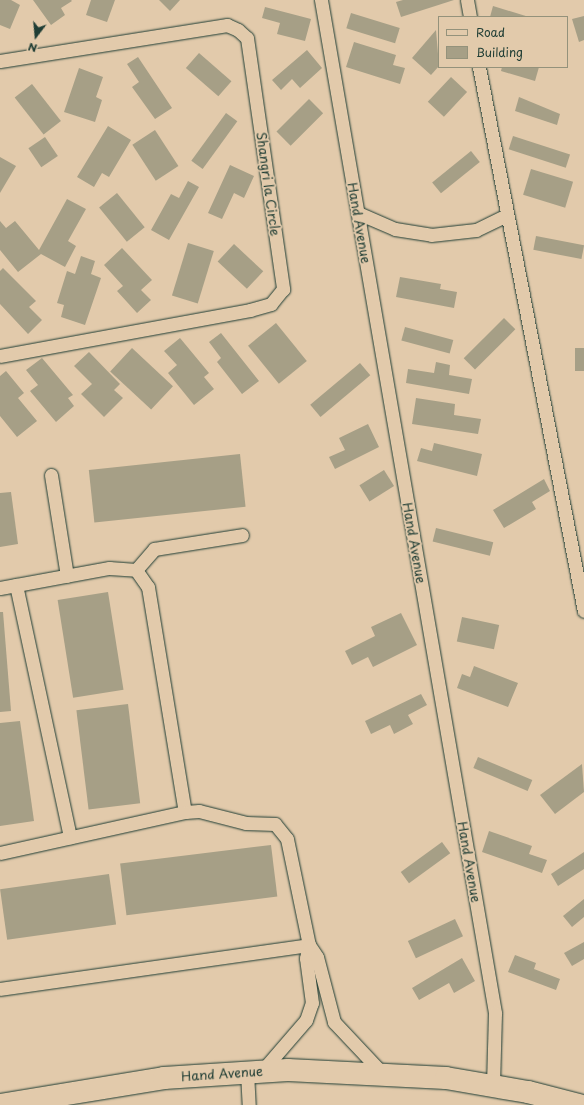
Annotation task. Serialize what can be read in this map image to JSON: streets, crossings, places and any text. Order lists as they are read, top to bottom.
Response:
{
  "streets": {
    "street": ["Hand Avenue"],
    "lane": ["Shangri la Circle"]
  },
  "legend": ["Road", "Building"],
  "north": "bottom"
}
